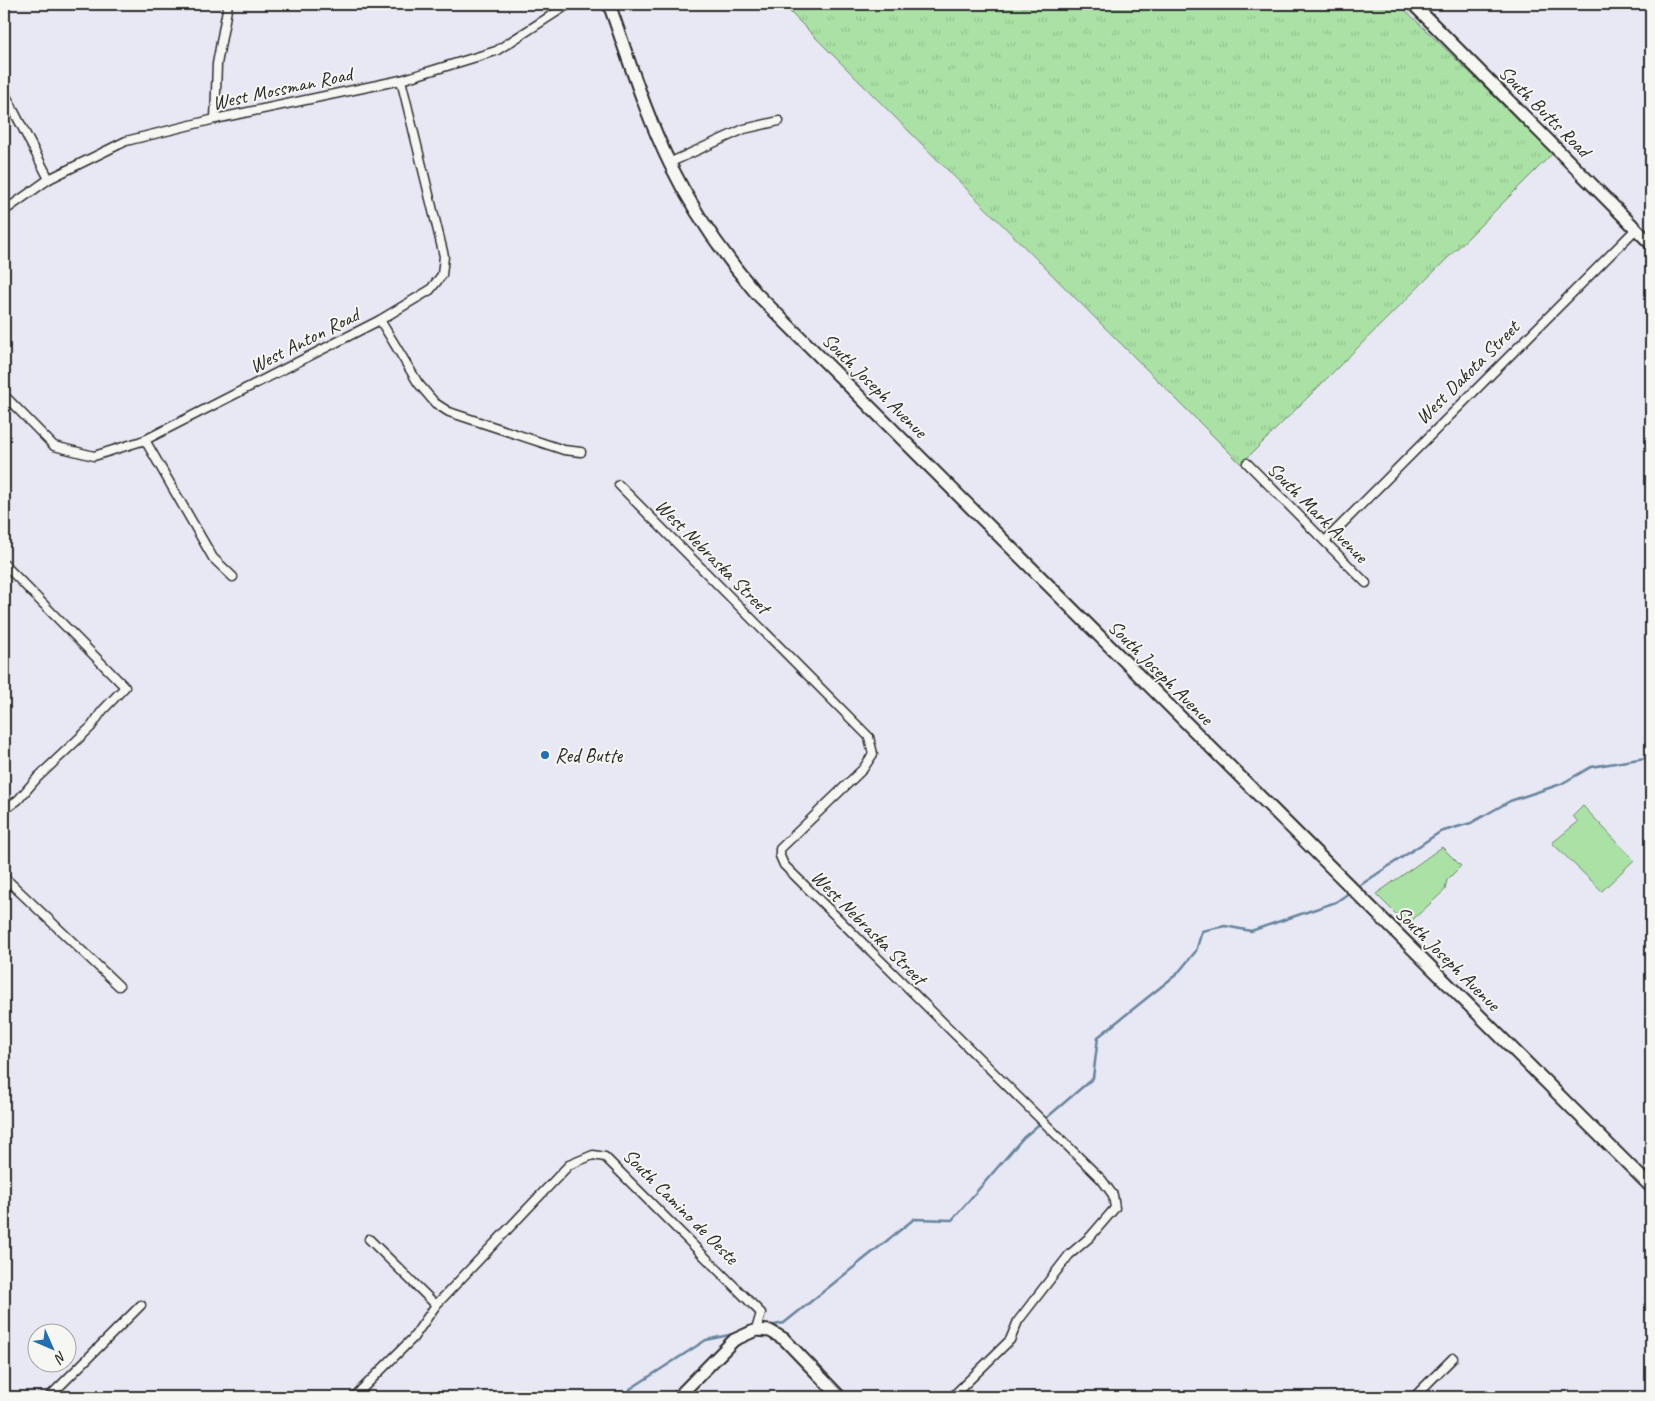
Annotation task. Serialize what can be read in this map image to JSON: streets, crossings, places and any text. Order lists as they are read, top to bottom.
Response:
{
  "streets": {
    "main road": ["South Butts Road", "South Joseph Avenue"],
    "street": [
      "West Mossman Road",
      "West Anton Road",
      "West Dakota Street",
      "South Mark Avenue",
      "West Nebraska Street",
      "South Camino de Oeste"
    ]
  },
  "crossings": [
    ["West Mossman Road", "West Anton Road"],
    ["South Butts Road", "West Dakota Street"],
    ["West Dakota Street", "South Mark Avenue"]
  ],
  "places": ["Red Butte"],
  "north": "bottom right"
}
